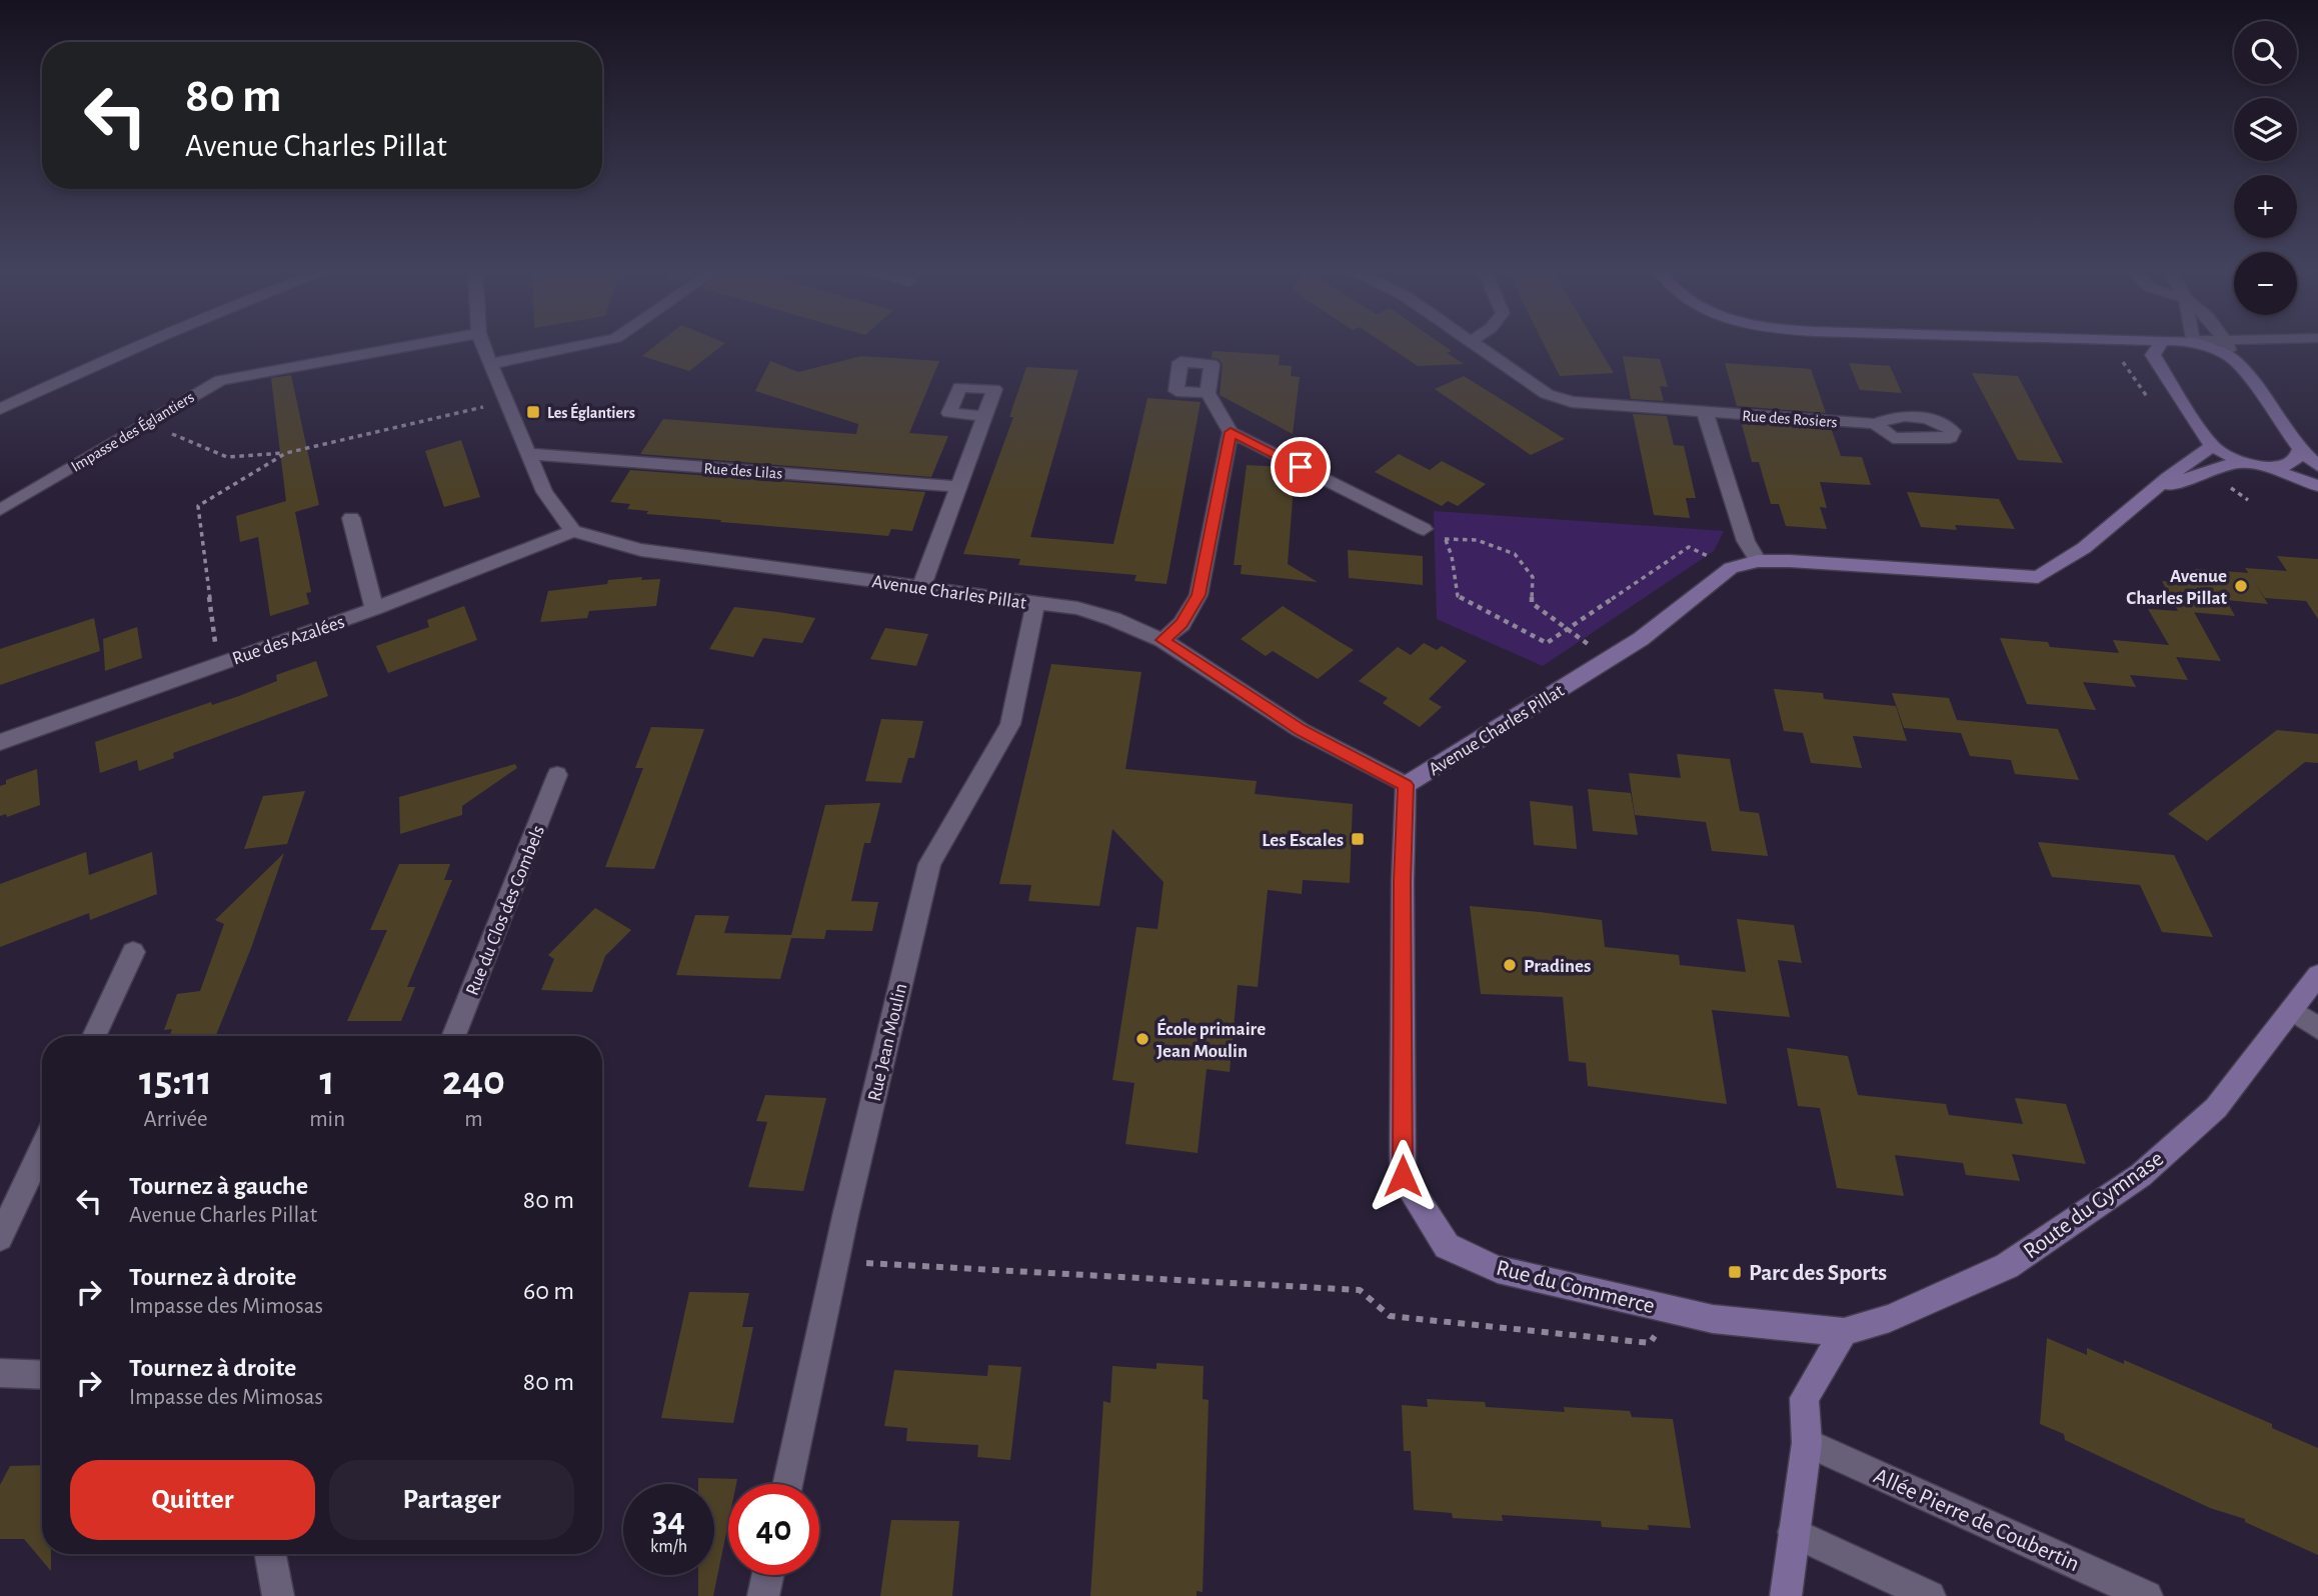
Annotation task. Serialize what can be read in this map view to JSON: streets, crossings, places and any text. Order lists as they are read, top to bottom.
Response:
{
  "streets": {
    "street": [
      "Rue des Rosiers",
      "Impasse des Églantiers",
      "Rue des Lilas",
      "Avenue Charles Pillat",
      "Rue des Azalées",
      "Rue du Clos des Combels",
      "Rue Jean Moulin",
      "Route du Gymnase",
      "Rue du Commerce",
      "Allée Pierre de Coubertin"
    ]
  },
  "crossings": [
    ["Avenue Charles Pillat", "Rue des Azalées"],
    ["Avenue Charles Pillat", "Rue Jean Moulin"],
    ["Avenue Charles Pillat", "Rue du Commerce"],
    ["Route du Gymnase", "Rue du Commerce"]
  ],
  "places": {
    "transit": ["Les Églantiers", "Les Escales", "Parc des Sports"],
    "other": ["Avenue Charles Pillat", "Pradines", "École primaire Jean Moulin"]
  },
  "page": {
    "map_buttons": ["+", "−"],
    "turn": ["80 m", "Avenue Charles Pillat"],
    "eta": [
      "15:11",
      "Arrivée",
      "1",
      "min",
      "240",
      "m"
    ],
    "list": [
      {
        "name": "Tournez à gauche",
        "note": "Avenue Charles Pillat",
        "value": "80 m"
      },
      {
        "name": "Tournez à droite",
        "note": "Impasse des Mimosas",
        "value": "60 m"
      },
      {
        "name": "Tournez à droite",
        "note": "Impasse des Mimosas",
        "value": "80 m"
      }
    ],
    "buttons": ["Quitter", "Partager"],
    "speed": "34 km/h",
    "limit": "40"
  }
}
